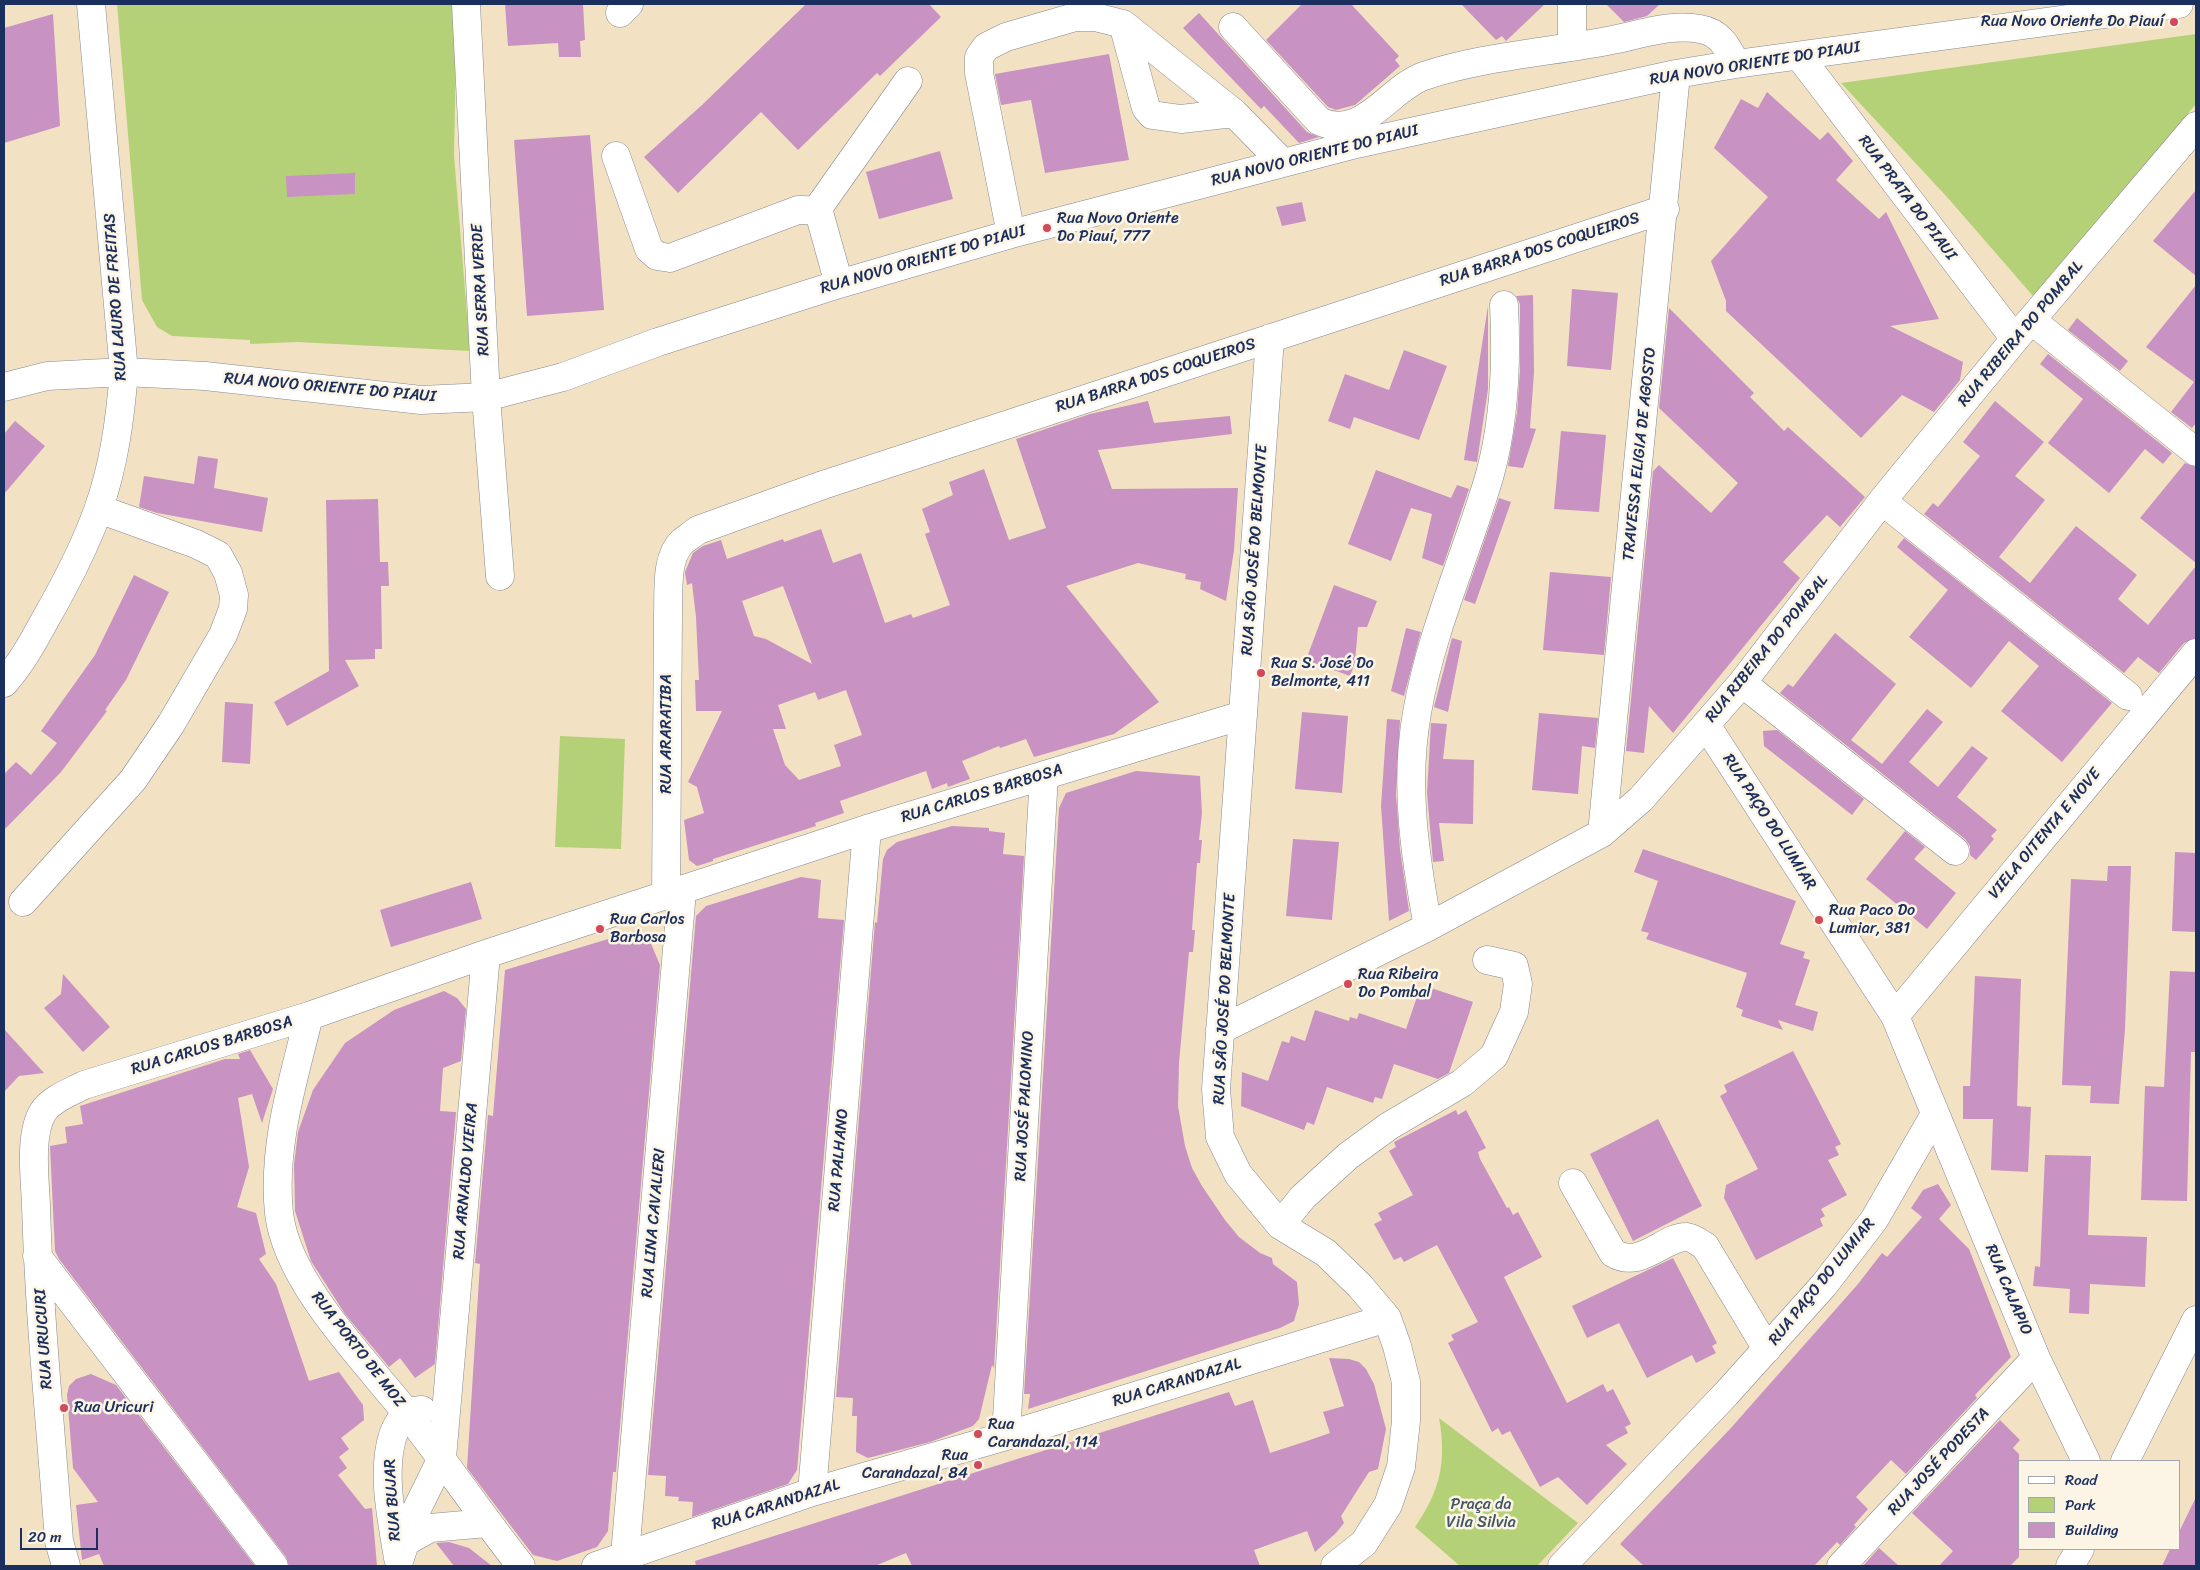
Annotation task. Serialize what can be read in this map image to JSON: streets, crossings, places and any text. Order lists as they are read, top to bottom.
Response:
{
  "streets": {
    "street": [
      "RUA NOVO ORIENTE DO PIAUI",
      "RUA PRATA DO PIAUI",
      "RUA BARRA DOS COQUEIROS",
      "RUA SERRA VERDE",
      "RUA LAURO DE FREITAS",
      "RUA RIBEIRA DO POMBAL",
      "TRAVESSA ELIGIA DE AGOSTO",
      "RUA SÃO JOSÉ DO BELMONTE",
      "RUA ARARATIBA",
      "RUA CARLOS BARBOSA",
      "RUA PAÇO DO LUMIAR",
      "VIELA OITENTA E NOVE",
      "RUA JOSÉ PALOMINO",
      "RUA PALHANO",
      "RUA ARNALDO VIEIRA",
      "RUA LINA CAVALIERI",
      "RUA CAJAPIO",
      "RUA URUCURI",
      "RUA PORTO DE MOZ",
      "RUA CARANDAZAL",
      "RUA JOSÉ PODESTA",
      "RUA BUJAR"
    ]
  },
  "crossings": [
    ["RUA NOVO ORIENTE DO PIAUI", "RUA PRATA DO PIAUI"],
    ["RUA NOVO ORIENTE DO PIAUI", "RUA SERRA VERDE"],
    ["RUA NOVO ORIENTE DO PIAUI", "RUA LAURO DE FREITAS"],
    ["RUA NOVO ORIENTE DO PIAUI", "TRAVESSA ELIGIA DE AGOSTO"],
    ["RUA PRATA DO PIAUI", "RUA RIBEIRA DO POMBAL"],
    ["RUA BARRA DOS COQUEIROS", "TRAVESSA ELIGIA DE AGOSTO"],
    ["RUA BARRA DOS COQUEIROS", "RUA SÃO JOSÉ DO BELMONTE"],
    ["RUA BARRA DOS COQUEIROS", "RUA ARARATIBA"],
    ["RUA RIBEIRA DO POMBAL", "TRAVESSA ELIGIA DE AGOSTO"],
    ["RUA RIBEIRA DO POMBAL", "RUA SÃO JOSÉ DO BELMONTE"],
    ["RUA RIBEIRA DO POMBAL", "RUA PAÇO DO LUMIAR"],
    ["RUA SÃO JOSÉ DO BELMONTE", "RUA CARLOS BARBOSA"],
    ["RUA SÃO JOSÉ DO BELMONTE", "RUA CARANDAZAL"],
    ["RUA ARARATIBA", "RUA CARLOS BARBOSA"],
    ["RUA ARARATIBA", "RUA LINA CAVALIERI"],
    ["RUA CARLOS BARBOSA", "RUA JOSÉ PALOMINO"],
    ["RUA CARLOS BARBOSA", "RUA PALHANO"],
    ["RUA CARLOS BARBOSA", "RUA ARNALDO VIEIRA"],
    ["RUA CARLOS BARBOSA", "RUA LINA CAVALIERI"],
    ["RUA CARLOS BARBOSA", "RUA URUCURI"],
    ["RUA CARLOS BARBOSA", "RUA PORTO DE MOZ"],
    ["RUA PAÇO DO LUMIAR", "VIELA OITENTA E NOVE"],
    ["RUA PAÇO DO LUMIAR", "RUA CAJAPIO"],
    ["RUA JOSÉ PALOMINO", "RUA CARANDAZAL"],
    ["RUA PALHANO", "RUA CARANDAZAL"],
    ["RUA ARNALDO VIEIRA", "RUA PORTO DE MOZ"],
    ["RUA ARNALDO VIEIRA", "RUA BUJAR"],
    ["RUA LINA CAVALIERI", "RUA CARANDAZAL"],
    ["RUA CAJAPIO", "RUA JOSÉ PODESTA"],
    ["RUA PORTO DE MOZ", "RUA BUJAR"]
  ],
  "parks": ["Praça da Vila Silvia"],
  "places": [
    "Rua Novo Oriente Do Piauí",
    "Rua Novo Oriente Do Piauí, 777",
    "Rua S. José Do Belmonte, 411",
    "Rua Paco Do Lumiar, 381",
    "Rua Carlos Barbosa",
    "Rua Ribeira Do Pombal",
    "Rua Uricuri",
    "Rua Carandazal, 114",
    "Rua Carandazal, 84"
  ],
  "legend": ["Road", "Park", "Building"],
  "scale_bar": "20 m"
}
